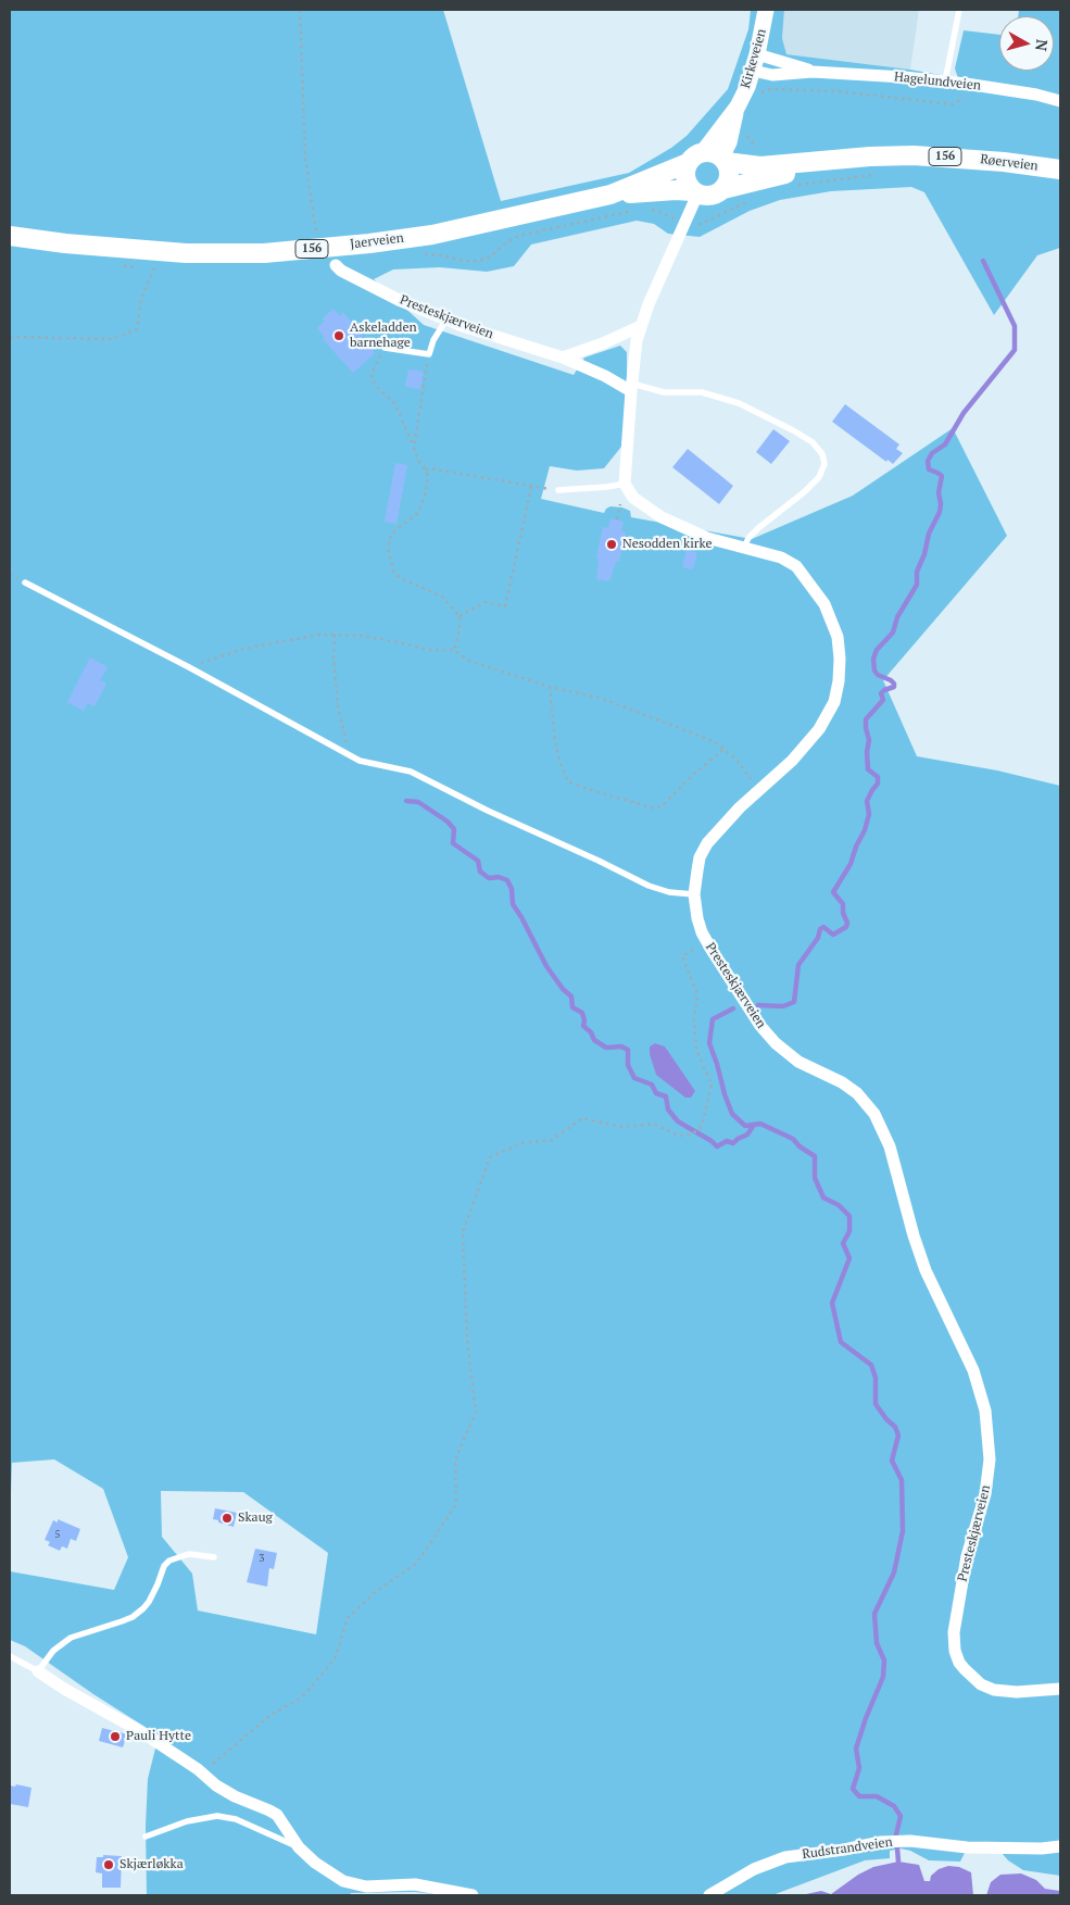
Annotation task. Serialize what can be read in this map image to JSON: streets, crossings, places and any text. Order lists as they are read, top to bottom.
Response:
{
  "streets": {
    "main road": [
      "Kirkeveien",
      "156",
      "Røerveien",
      "Jaerveien"
    ],
    "street": ["Hagelundveien", "Presteskjærveien", "Rudstrandveien"]
  },
  "crossings": [
    ["Kirkeveien", "Hagelundveien"],
    ["Kirkeveien", "156"],
    ["Kirkeveien", "Røerveien"],
    ["Kirkeveien", "Jaerveien"],
    ["156", "Røerveien"],
    ["156", "Jaerveien"],
    ["Røerveien", "Jaerveien"]
  ],
  "places": [
    "Askeladden barnehage",
    "Nesodden kirke",
    "Skaug",
    "Pauli Hytte",
    "Skjærløkka"
  ],
  "house_numbers": ["5", "3"],
  "north": "right"
}
